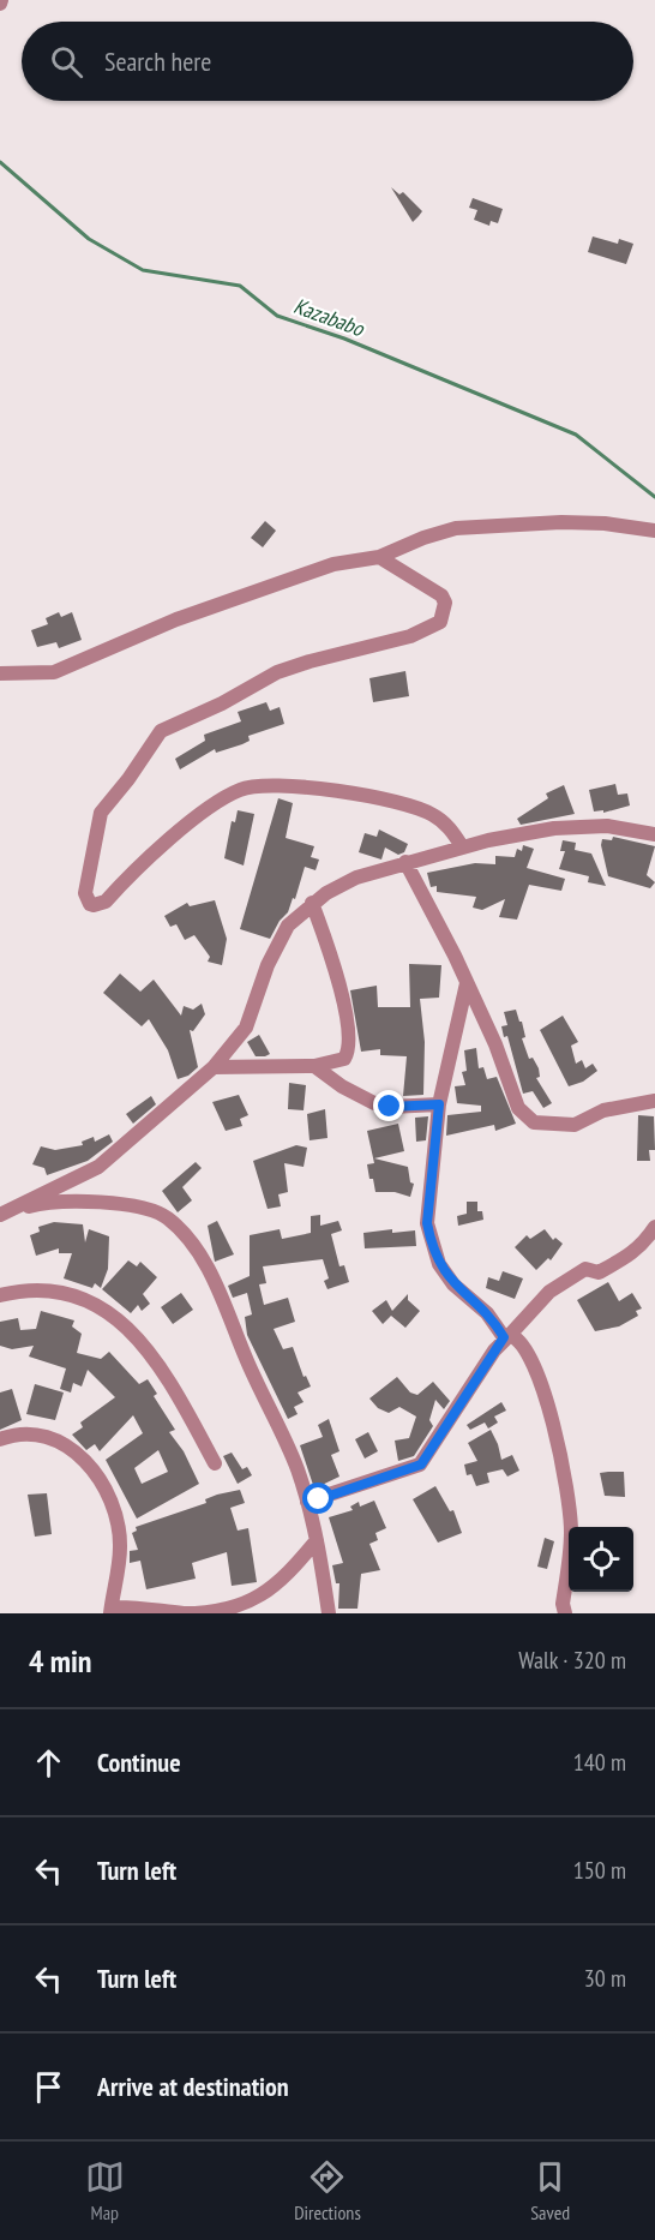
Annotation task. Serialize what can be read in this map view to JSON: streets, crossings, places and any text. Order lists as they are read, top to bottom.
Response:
{
  "water": ["Kazababo"],
  "page": {
    "search": "Search here",
    "heading": ["4 min", "Walk · 320 m"],
    "list": [
      ["Continue", "140 m"],
      ["Turn left", "150 m"],
      ["Turn left", "30 m"],
      "Arrive at destination"
    ],
    "nav": ["Map", "Directions", "Saved"]
  }
}
